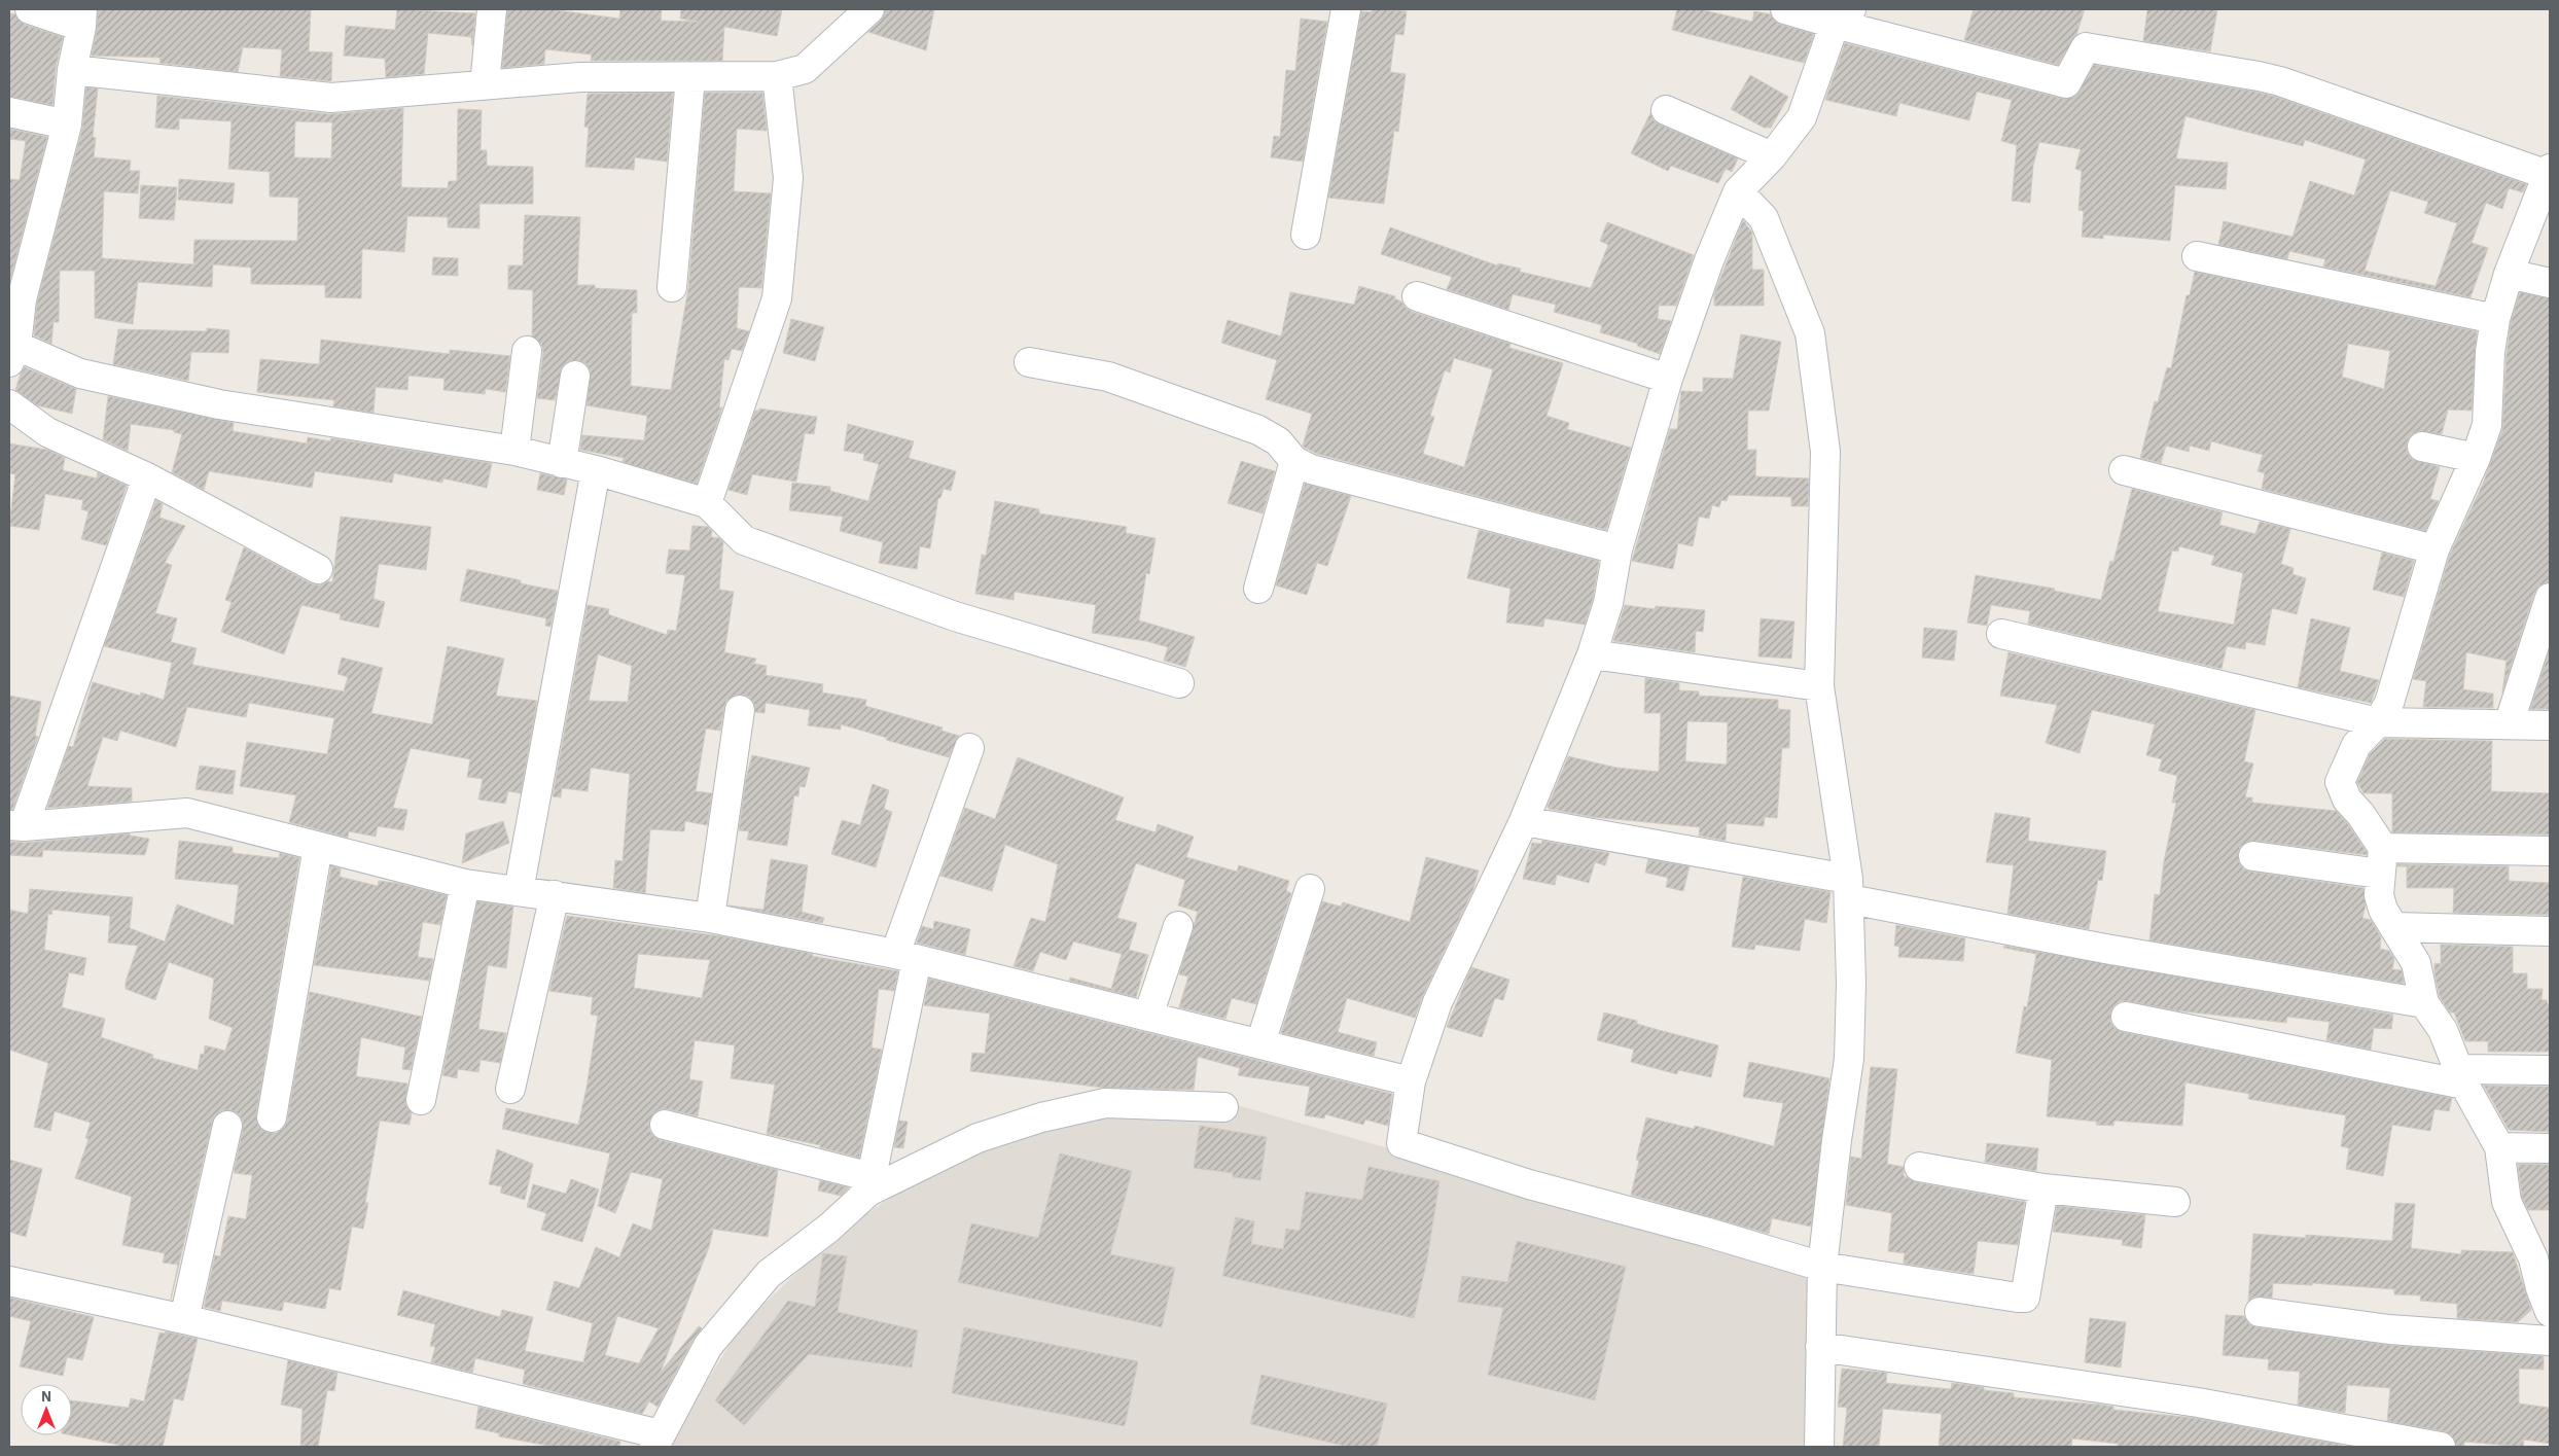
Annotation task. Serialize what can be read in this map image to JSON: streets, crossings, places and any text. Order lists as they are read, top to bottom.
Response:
{
  "north": "top"
}
